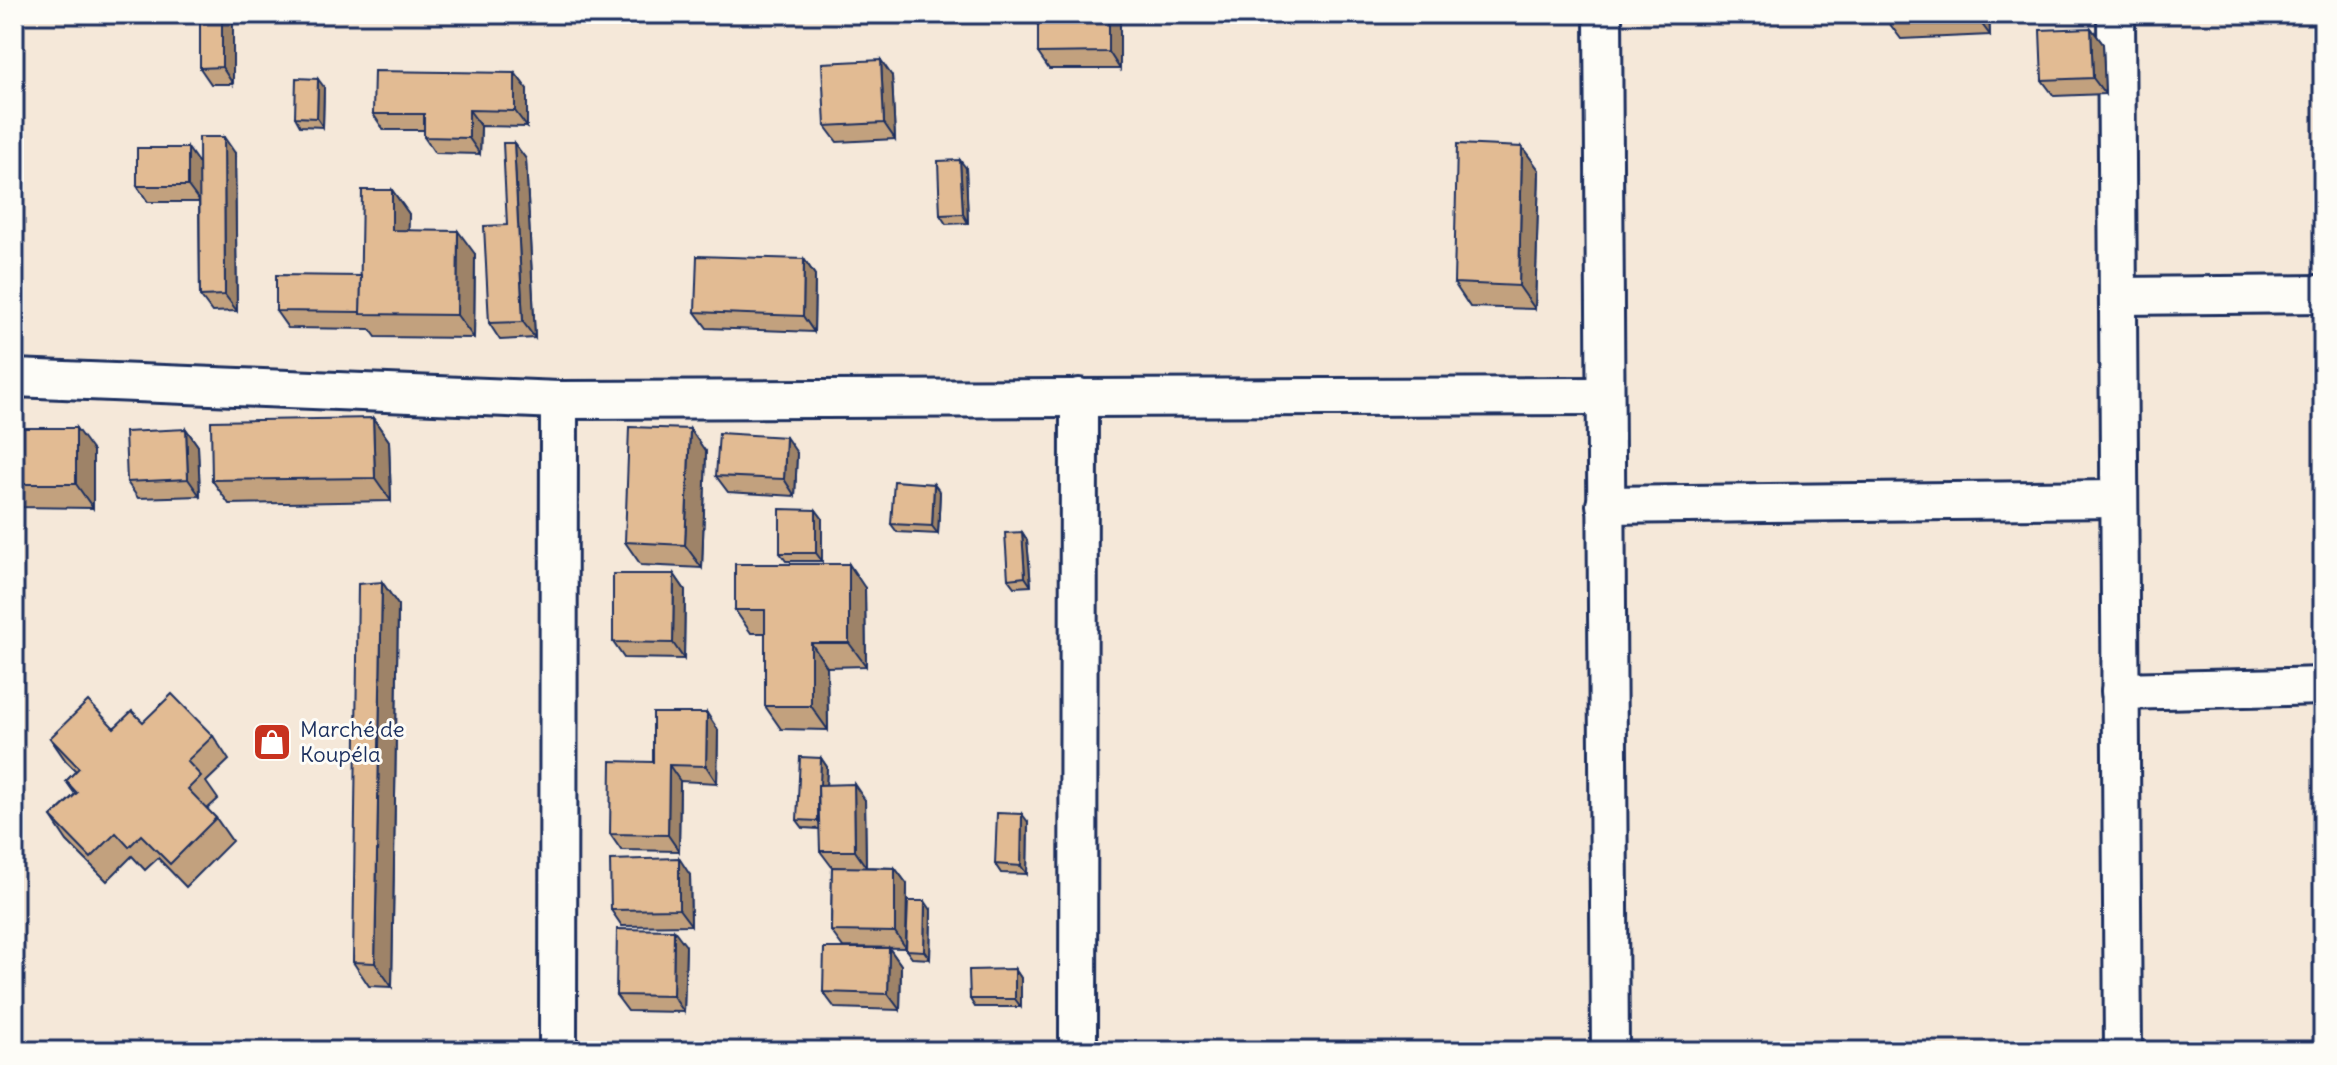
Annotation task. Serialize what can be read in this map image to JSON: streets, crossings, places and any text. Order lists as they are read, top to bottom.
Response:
{
  "places": {
    "shop": ["Marché de Koupéla"]
  }
}
